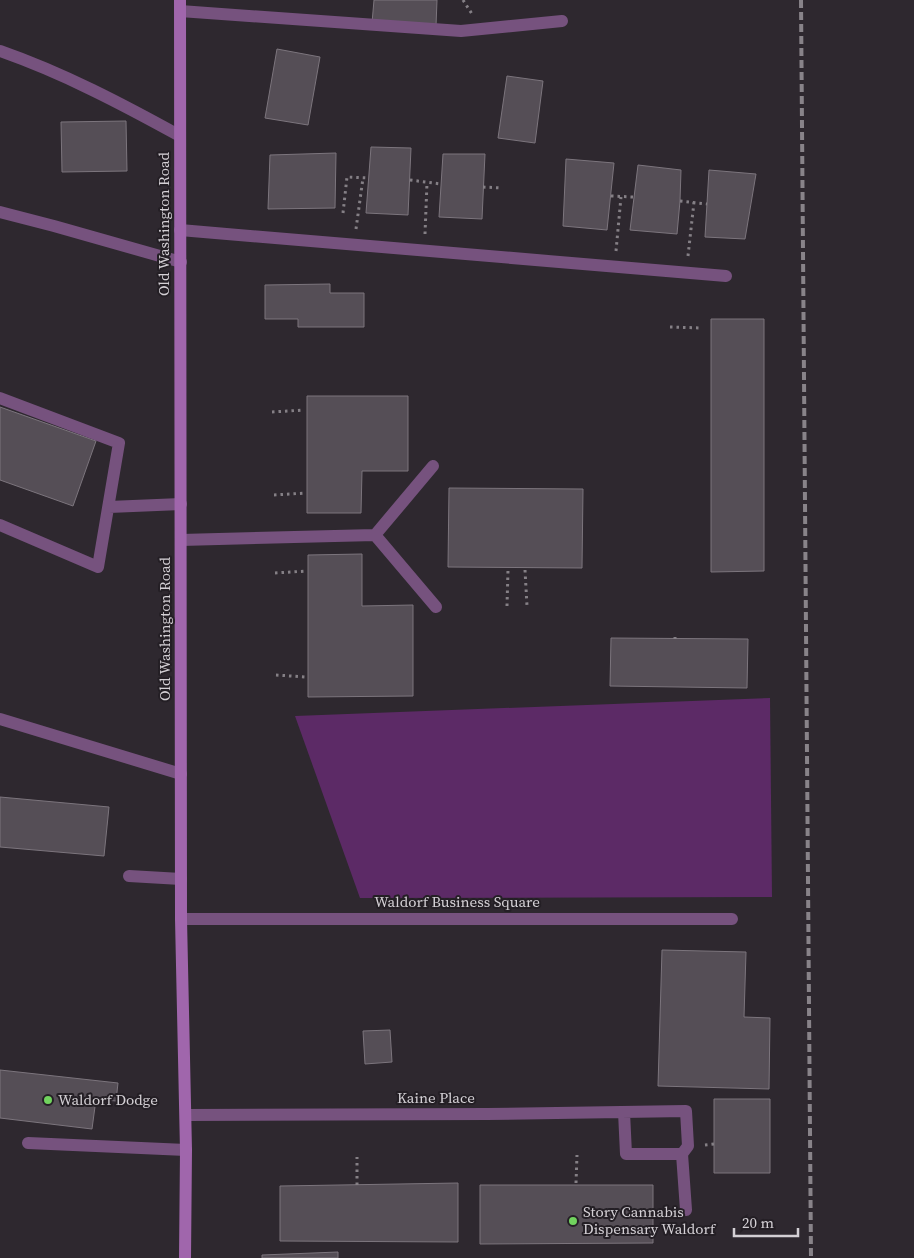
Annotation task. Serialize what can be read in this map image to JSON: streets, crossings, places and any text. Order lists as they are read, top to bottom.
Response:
{
  "streets": {
    "main road": ["Old Washington Road"],
    "street": ["Waldorf Business Square", "Kaine Place"]
  },
  "crossings": [
    ["Old Washington Road", "Waldorf Business Square"],
    ["Old Washington Road", "Kaine Place"]
  ],
  "places": ["Waldorf Dodge", "Story Cannabis Dispensary Waldorf"],
  "scale_bar": "20 m"
}
